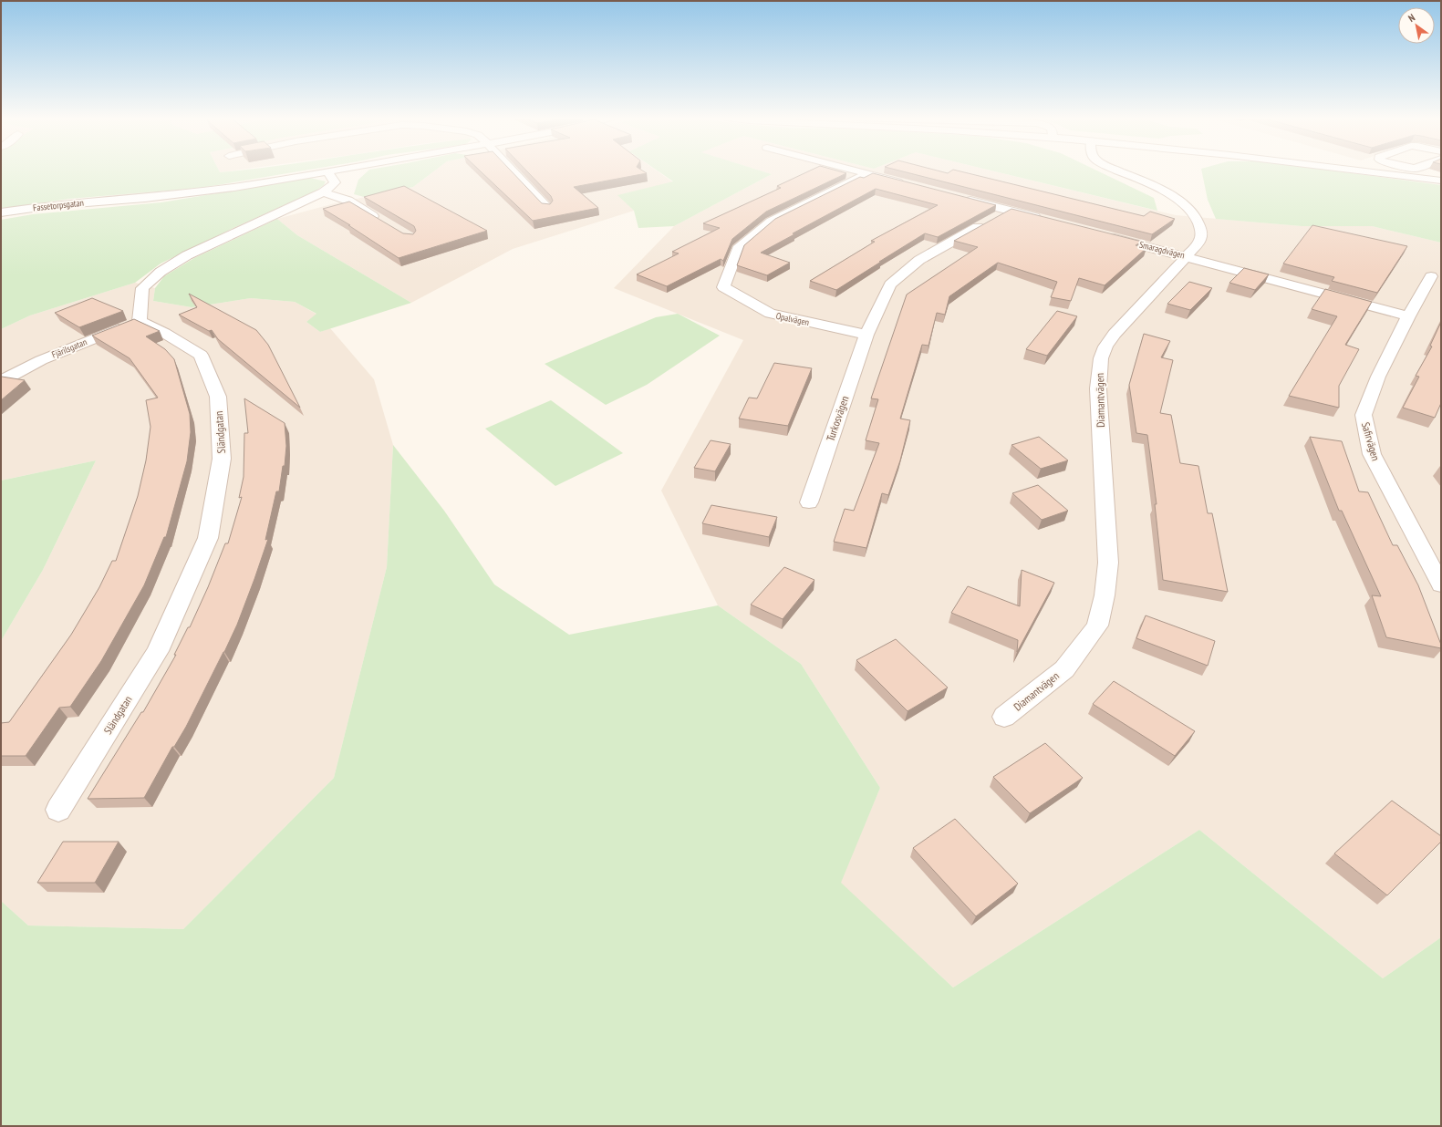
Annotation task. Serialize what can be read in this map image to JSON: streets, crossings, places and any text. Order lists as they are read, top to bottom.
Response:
{
  "streets": {
    "street": [
      "Fassetorpsgatan",
      "Smaragdvägen",
      "Opalvägen",
      "Fjärilsgatan",
      "Diamantvägen",
      "Turkosvägen",
      "Sländgatan",
      "Safirvägen"
    ]
  },
  "crossings": [
    ["Smaragdvägen", "Diamantvägen"],
    ["Smaragdvägen", "Safirvägen"],
    ["Opalvägen", "Turkosvägen"],
    ["Fjärilsgatan", "Sländgatan"]
  ],
  "north": "top left"
}
